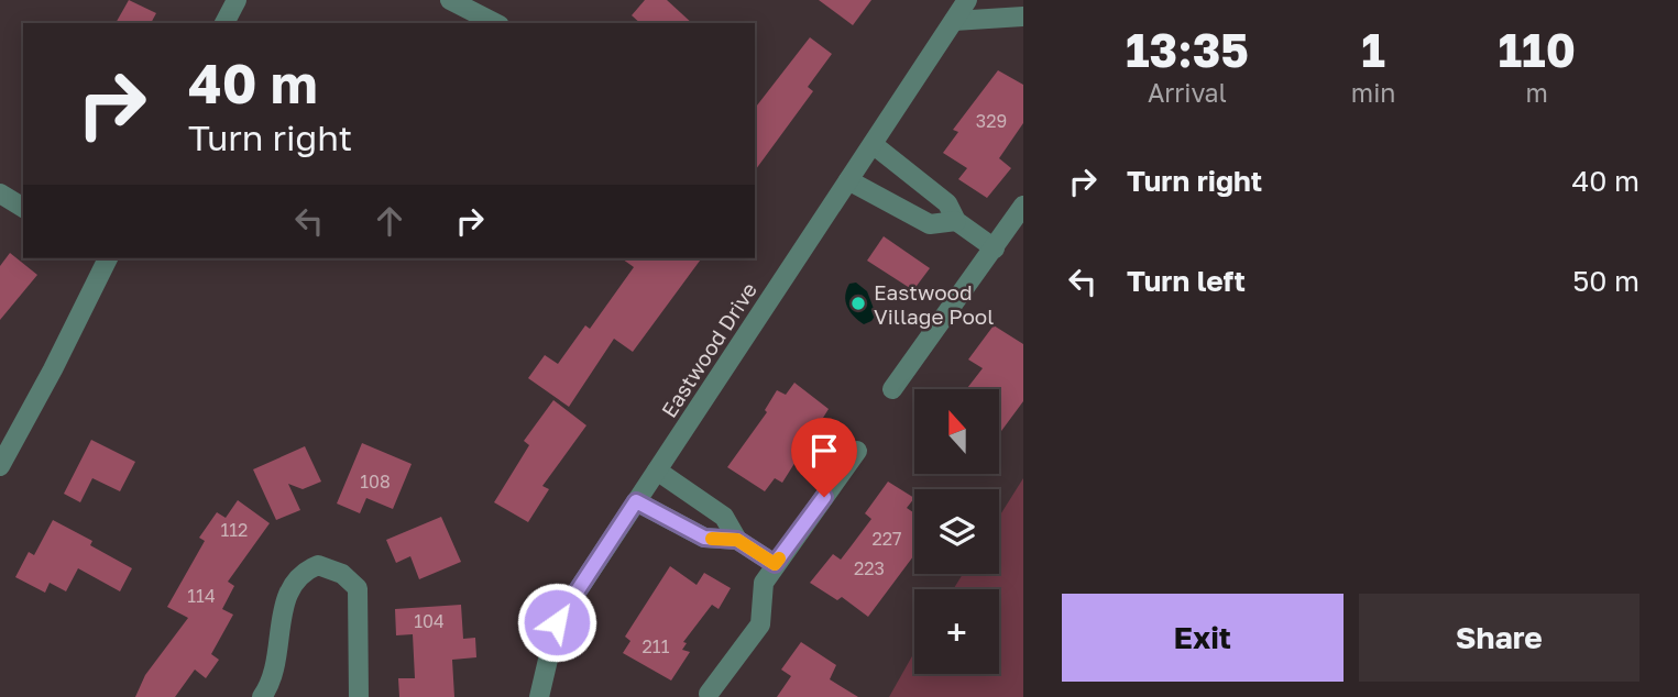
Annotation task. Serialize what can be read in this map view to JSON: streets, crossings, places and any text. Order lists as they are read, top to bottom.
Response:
{
  "streets": {
    "street": ["Eastwood Drive"]
  },
  "places": ["Eastwood Village Pool"],
  "house_numbers": [
    "329",
    "108",
    "112",
    "227",
    "223",
    "114",
    "104",
    "211"
  ],
  "north": "top",
  "page": {
    "eta": [
      "13:35",
      "Arrival",
      "1",
      "min",
      "110",
      "m"
    ],
    "turn": ["40 m", "Turn right"],
    "list": [
      {
        "name": "Turn right",
        "value": "40 m"
      },
      {
        "name": "Turn left",
        "value": "50 m"
      }
    ],
    "map_buttons": "+",
    "buttons": ["Exit", "Share"]
  }
}
